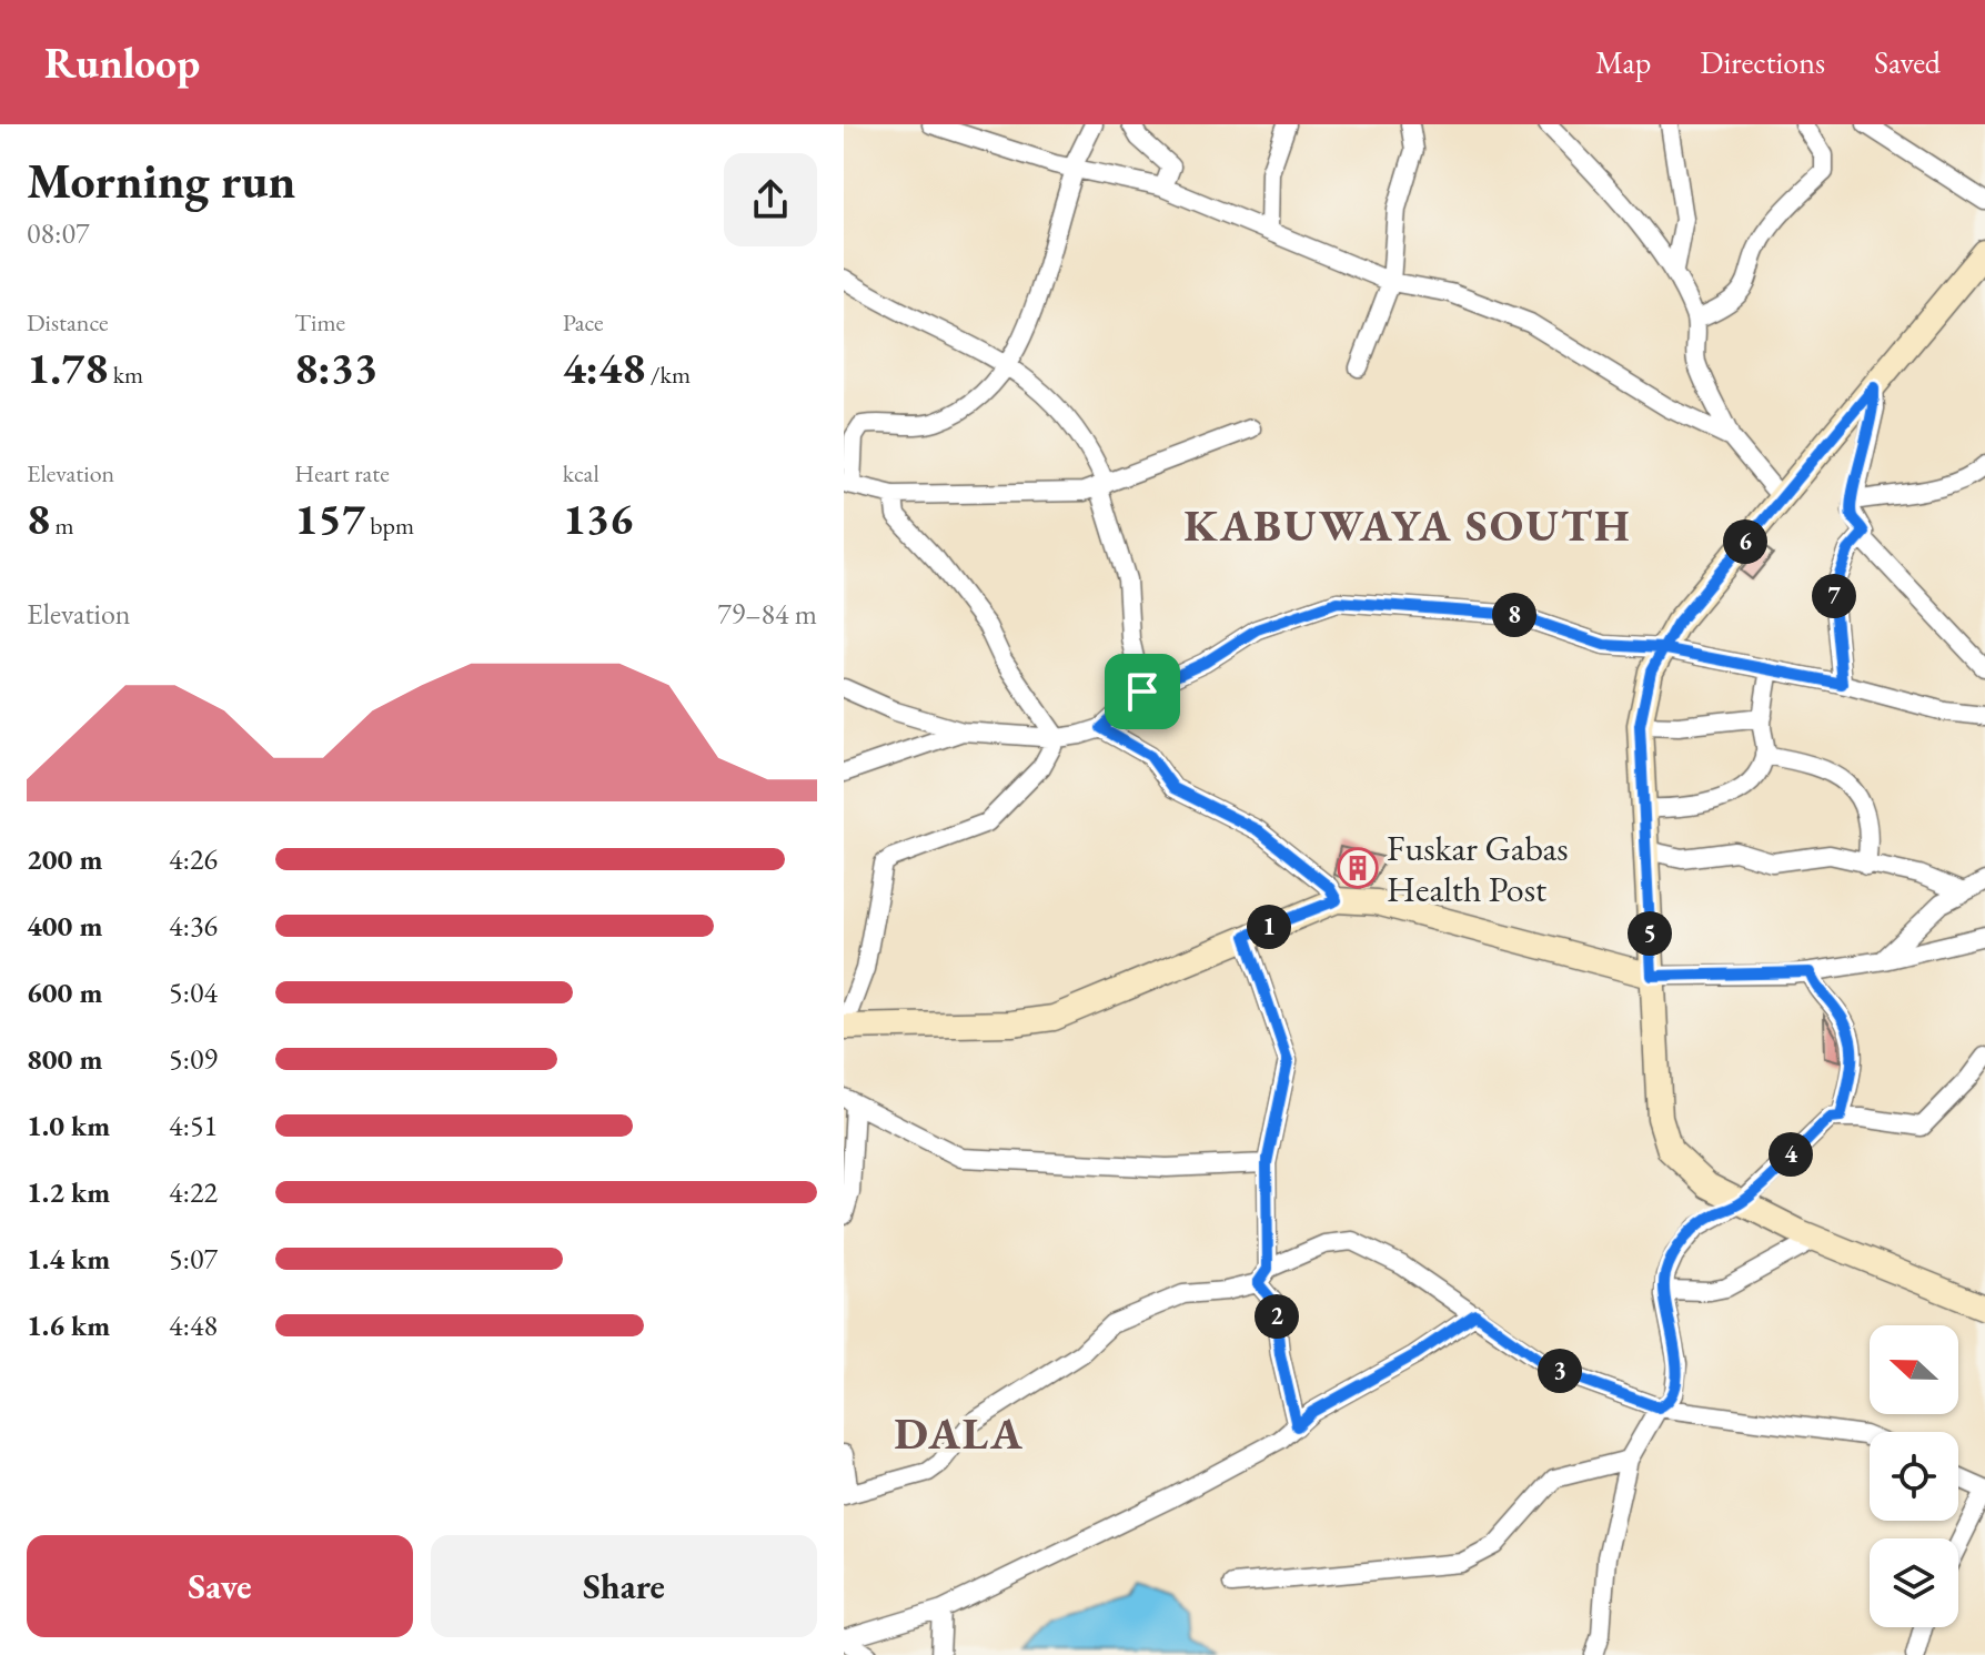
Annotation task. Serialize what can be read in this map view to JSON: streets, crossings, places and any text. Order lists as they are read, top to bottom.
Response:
{
  "districts": ["KABUWAYA SOUTH", "DALA"],
  "places": {
    "building": ["Fuskar Gabas Health Post"]
  },
  "north": "left",
  "page": {
    "header": "Runloop",
    "nav": ["Map", "Directions", "Saved"],
    "heading": ["Morning run", "08:07"],
    "stats": [
      ["Distance", "1.78 km"],
      ["Time", "8:33"],
      ["Pace", "4:48 /km"],
      ["Elevation", "8 m"],
      ["Heart rate", "157 bpm"],
      ["kcal", "136"]
    ],
    "pins": [
      "6",
      "7",
      "8",
      "1",
      "5",
      "4",
      "2",
      "3"
    ],
    "chart": ["Elevation", "79–84 m"],
    "list": [
      {
        "name": "200 m",
        "note": "4:26"
      },
      {
        "name": "400 m",
        "note": "4:36"
      },
      {
        "name": "600 m",
        "note": "5:04"
      },
      {
        "name": "800 m",
        "note": "5:09"
      },
      {
        "name": "1.0 km",
        "note": "4:51"
      },
      {
        "name": "1.2 km",
        "note": "4:22"
      },
      {
        "name": "1.4 km",
        "note": "5:07"
      },
      {
        "name": "1.6 km",
        "note": "4:48"
      }
    ],
    "buttons": ["Save", "Share"]
  }
}
